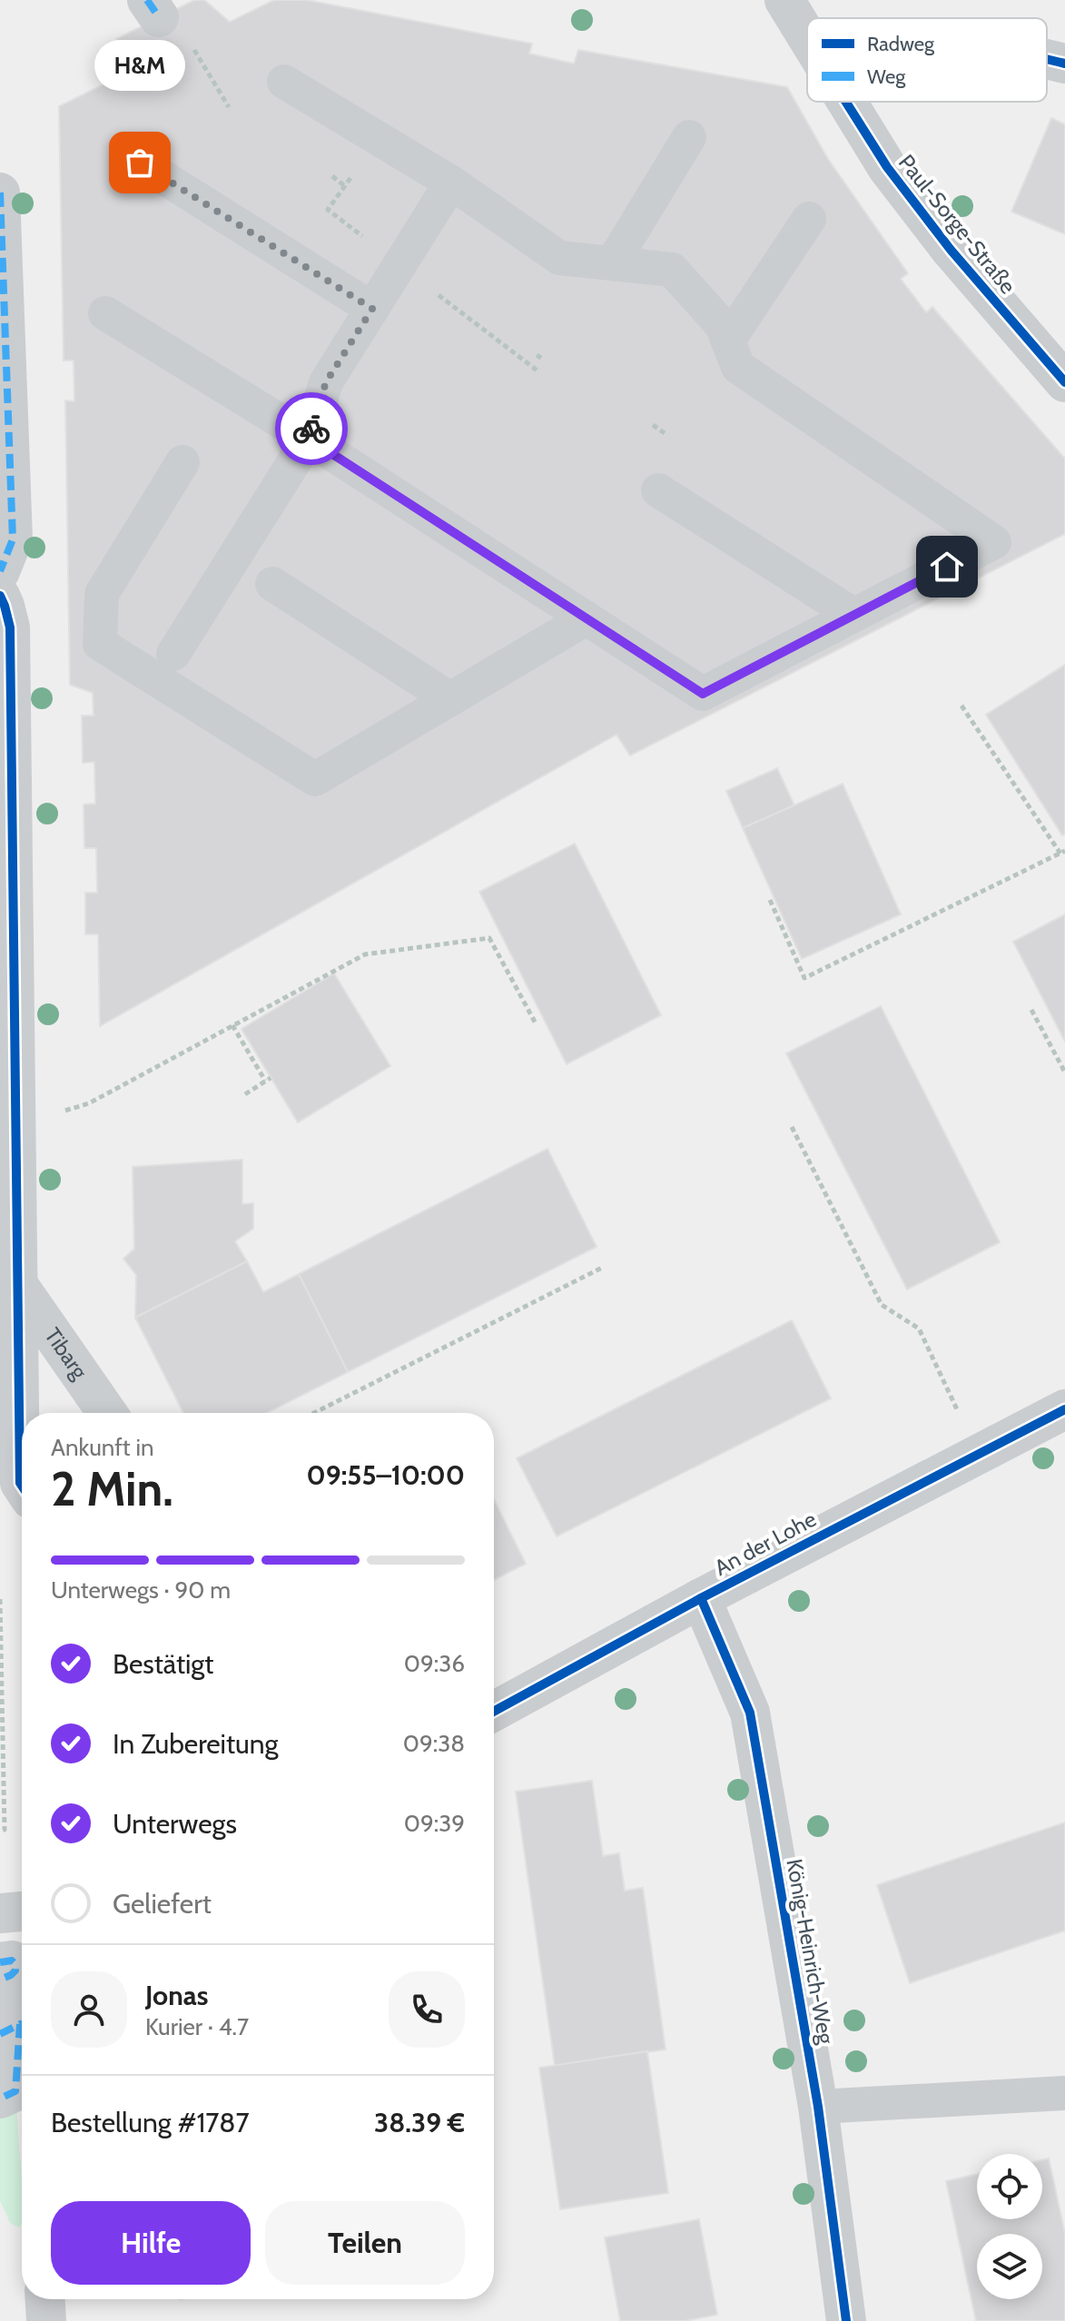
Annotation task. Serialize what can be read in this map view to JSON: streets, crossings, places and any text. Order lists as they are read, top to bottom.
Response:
{
  "streets": {
    "street": [
      "Paul-Sorge-Straße",
      "Tibarg",
      "An der Lohe",
      "König-Heinrich-Weg"
    ]
  },
  "crossings": [
    ["An der Lohe", "König-Heinrich-Weg"]
  ],
  "places": ["H&M"],
  "legend": ["Radweg", "Weg"],
  "page": {
    "bubble": "H&M",
    "heading": ["2 Min.", "Ankunft in", "09:55–10:00"],
    "panel": [
      "Jonas",
      "Kurier · 4.7",
      "Bestellung #1787",
      "38.39 €"
    ],
    "bar": "Unterwegs · 90 m",
    "list": [
      ["Bestätigt", "09:36"],
      ["In Zubereitung", "09:38"],
      ["Unterwegs", "09:39"],
      "Geliefert"
    ],
    "buttons": ["Hilfe", "Teilen"]
  }
}
